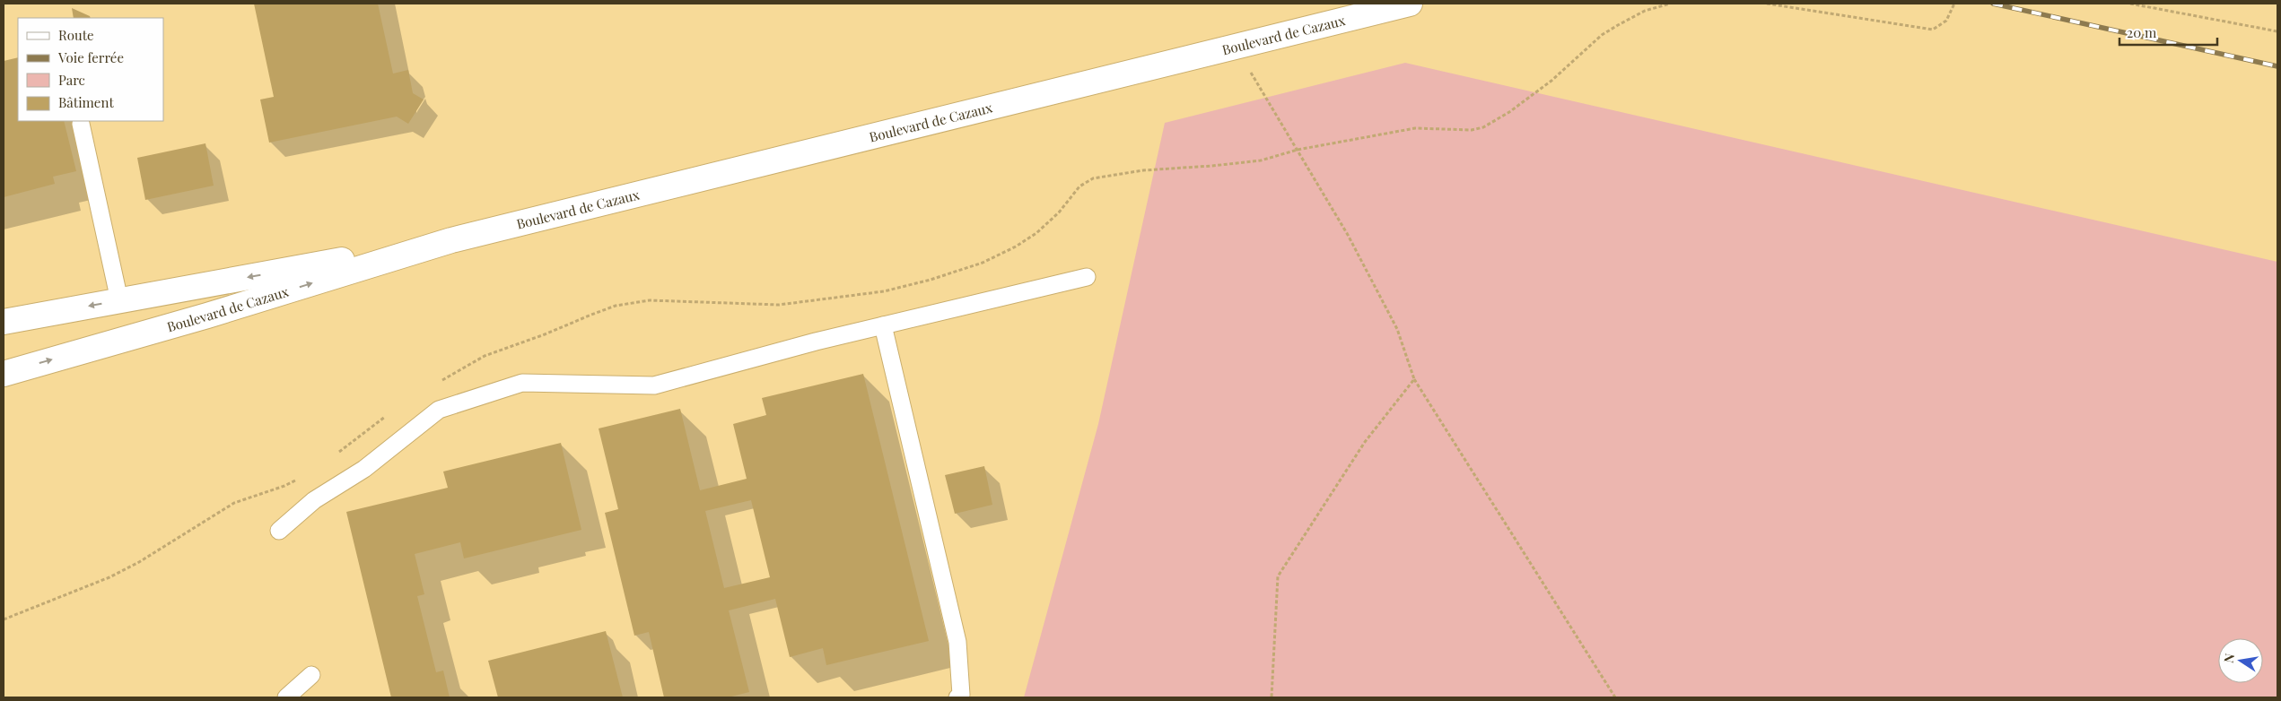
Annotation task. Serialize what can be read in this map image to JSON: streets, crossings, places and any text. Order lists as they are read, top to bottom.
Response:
{
  "streets": {
    "main road": ["Boulevard de Cazaux"]
  },
  "legend": [
    "Route",
    "Voie ferrée",
    "Parc",
    "Bâtiment"
  ],
  "scale_bar": "20 m",
  "north": "left"
}
